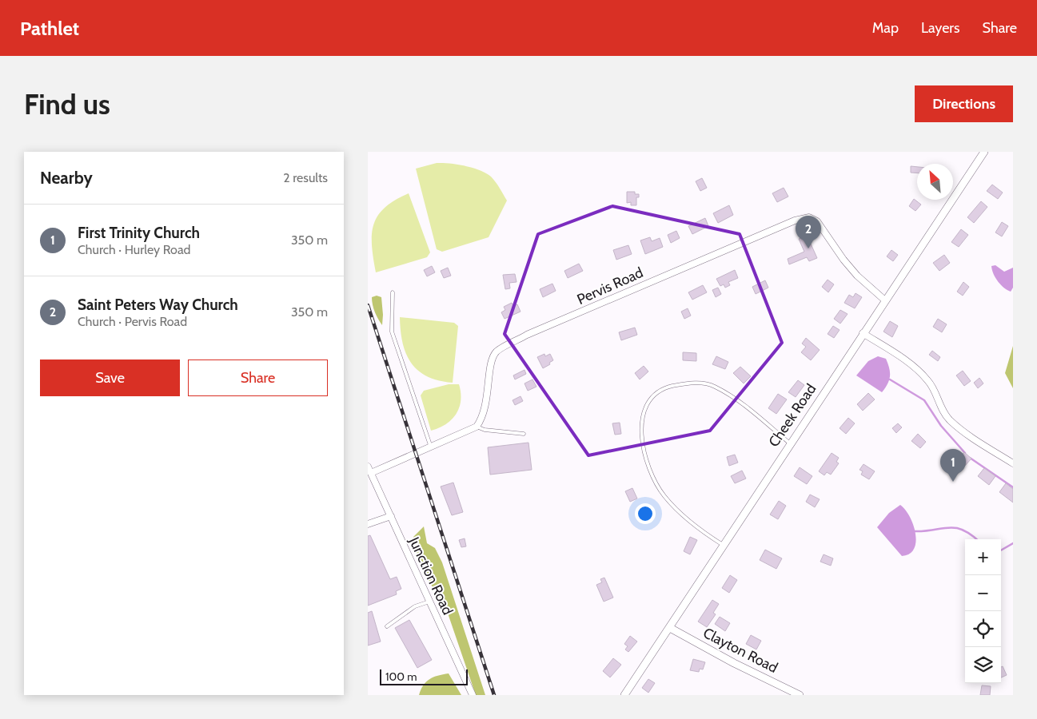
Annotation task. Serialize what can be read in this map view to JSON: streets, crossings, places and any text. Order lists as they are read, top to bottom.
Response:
{
  "streets": {
    "street": [
      "Pervis Road",
      "Cheek Road",
      "Junction Road",
      "Clayton Road"
    ]
  },
  "crossings": [
    ["Pervis Road", "Cheek Road"],
    ["Cheek Road", "Clayton Road"]
  ],
  "scale_bar": "100 m",
  "north": "top left",
  "page": {
    "header": "Pathlet",
    "nav": ["Map", "Layers", "Share"],
    "buttons": [
      "Directions",
      ["Save", "Share"]
    ],
    "title": "Find us",
    "heading": ["Nearby", "2 results"],
    "list": [
      {
        "mark": "1",
        "name": "First Trinity Church",
        "note": "Church · Hurley Road",
        "value": "350 m"
      },
      {
        "mark": "2",
        "name": "Saint Peters Way Church",
        "note": "Church · Pervis Road",
        "value": "350 m"
      }
    ],
    "pins": ["2", "1"],
    "map_buttons": ["+", "−"],
    "scale": "100 m"
  }
}
